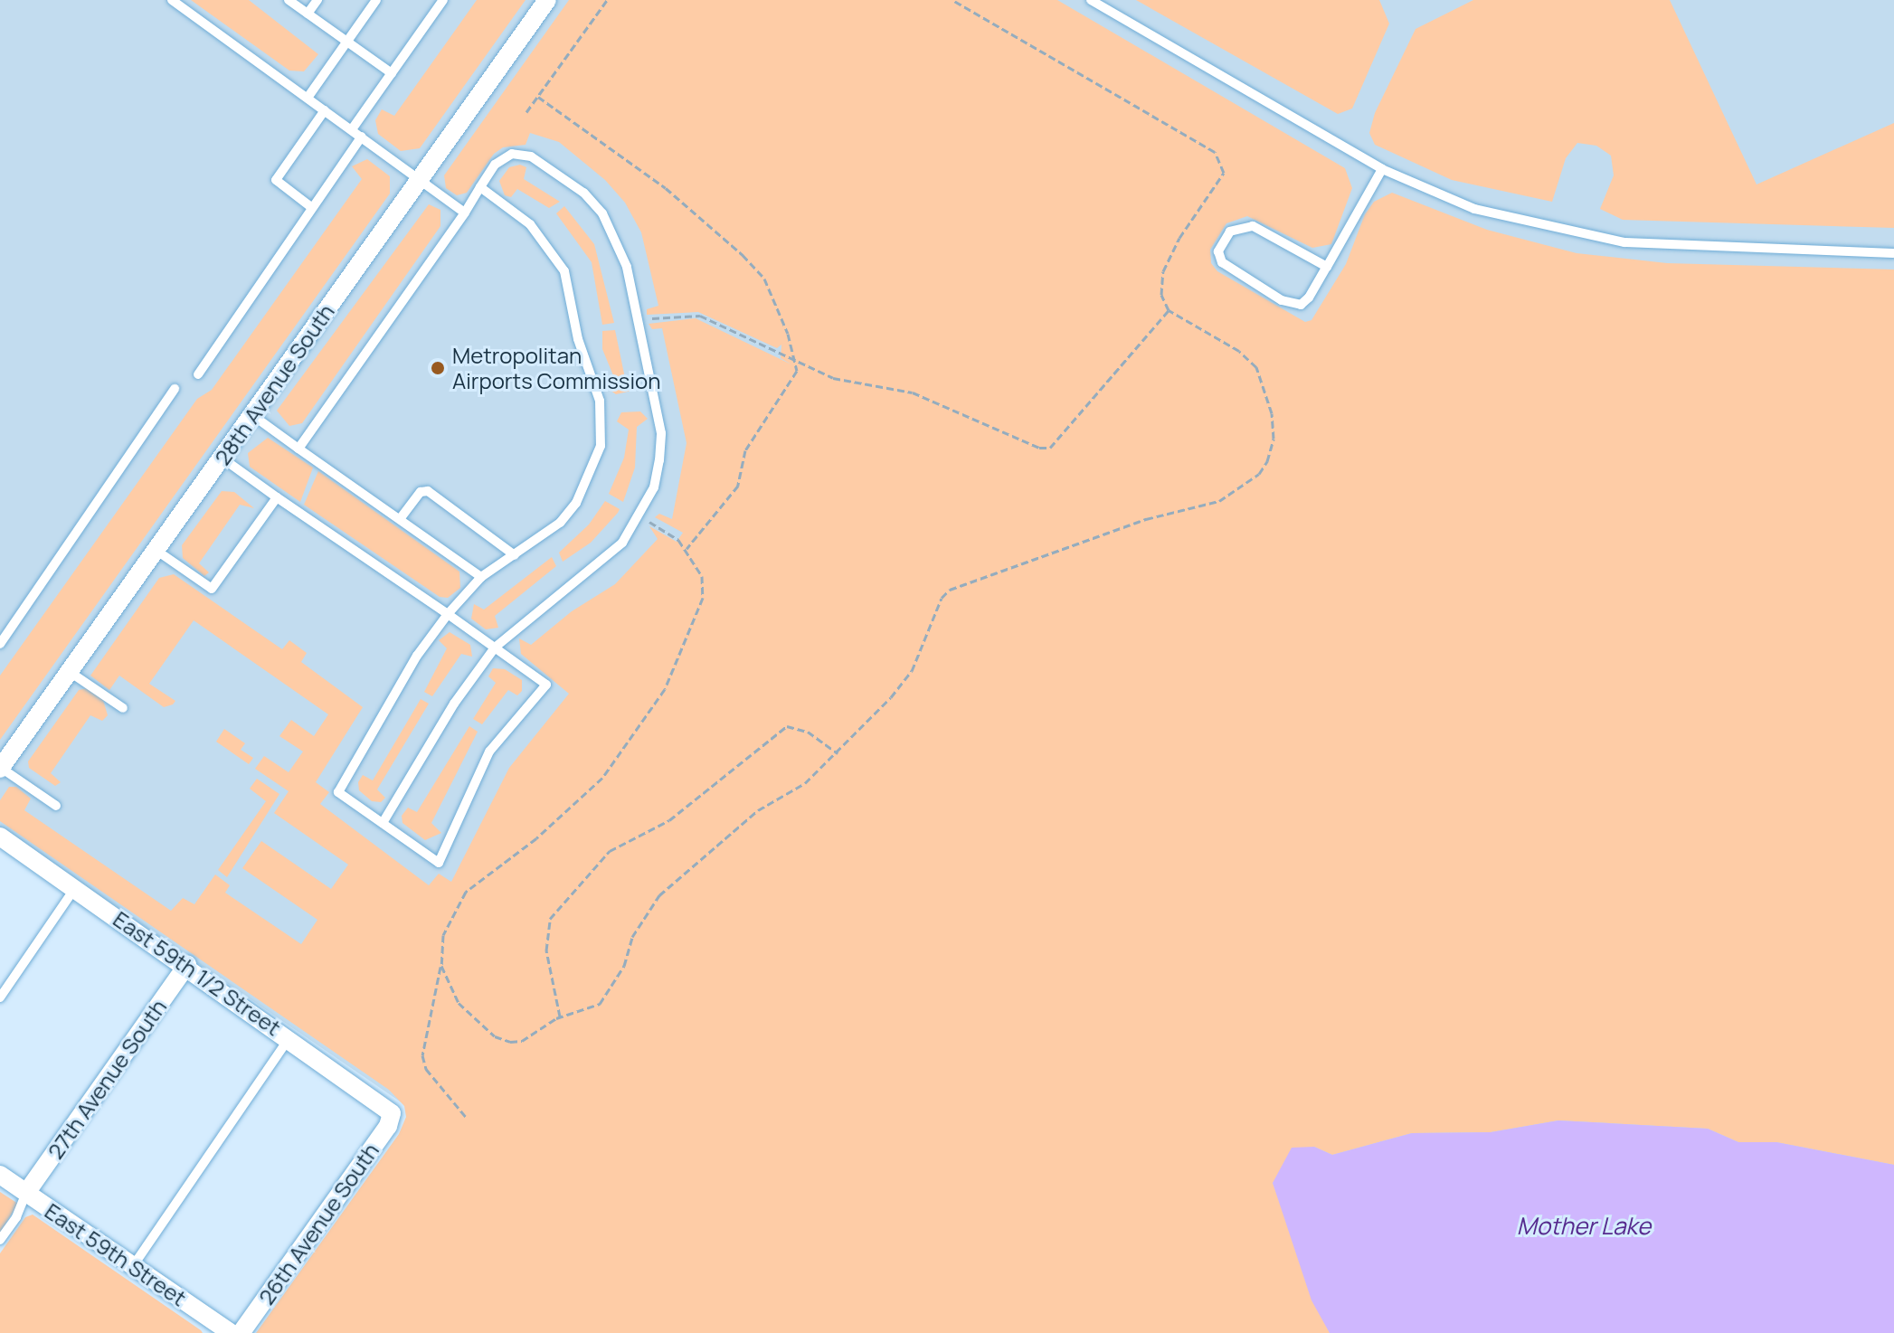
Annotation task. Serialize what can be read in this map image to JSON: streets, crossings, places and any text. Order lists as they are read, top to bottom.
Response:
{
  "streets": {
    "street": [
      "28th Avenue South",
      "East 59th 1/2 Street",
      "27th Avenue South",
      "26th Avenue South",
      "East 59th Street"
    ]
  },
  "crossings": [
    ["East 59th 1/2 Street", "27th Avenue South"],
    ["East 59th 1/2 Street", "26th Avenue South"],
    ["27th Avenue South", "East 59th Street"]
  ],
  "water": ["Mother Lake"],
  "places": ["Metropolitan Airports Commission"]
}
